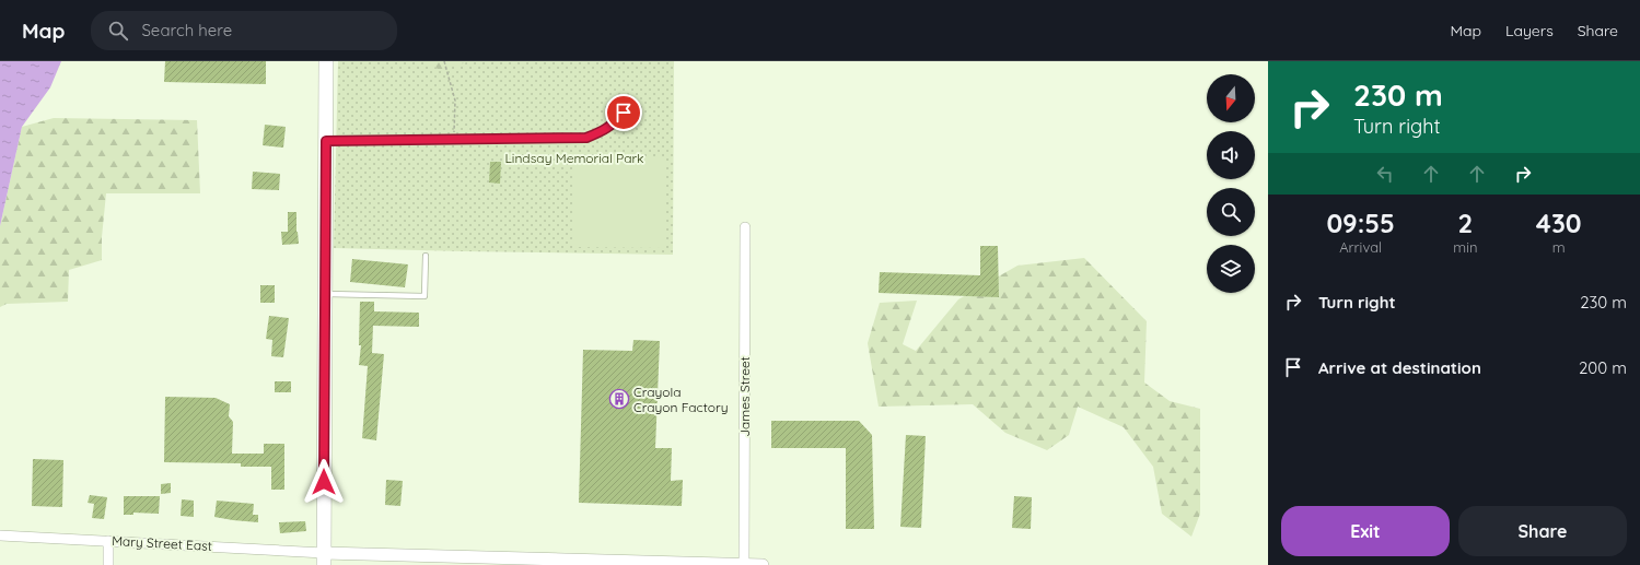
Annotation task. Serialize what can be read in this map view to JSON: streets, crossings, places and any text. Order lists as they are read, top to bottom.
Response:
{
  "streets": {
    "street": ["James Street", "Mary Street East"]
  },
  "parks": ["Lindsay Memorial Park"],
  "places": {
    "building": ["Crayola Crayon Factory"]
  },
  "north": "bottom",
  "page": {
    "header": "Map",
    "search": "Search here",
    "nav": ["Map", "Layers", "Share"],
    "turn": ["230 m", "Turn right"],
    "eta": [
      "09:55",
      "Arrival",
      "2",
      "min",
      "430",
      "m"
    ],
    "list": [
      {
        "name": "Turn right",
        "value": "230 m"
      },
      {
        "name": "Arrive at destination",
        "value": "200 m"
      }
    ],
    "buttons": ["Exit", "Share"]
  }
}
